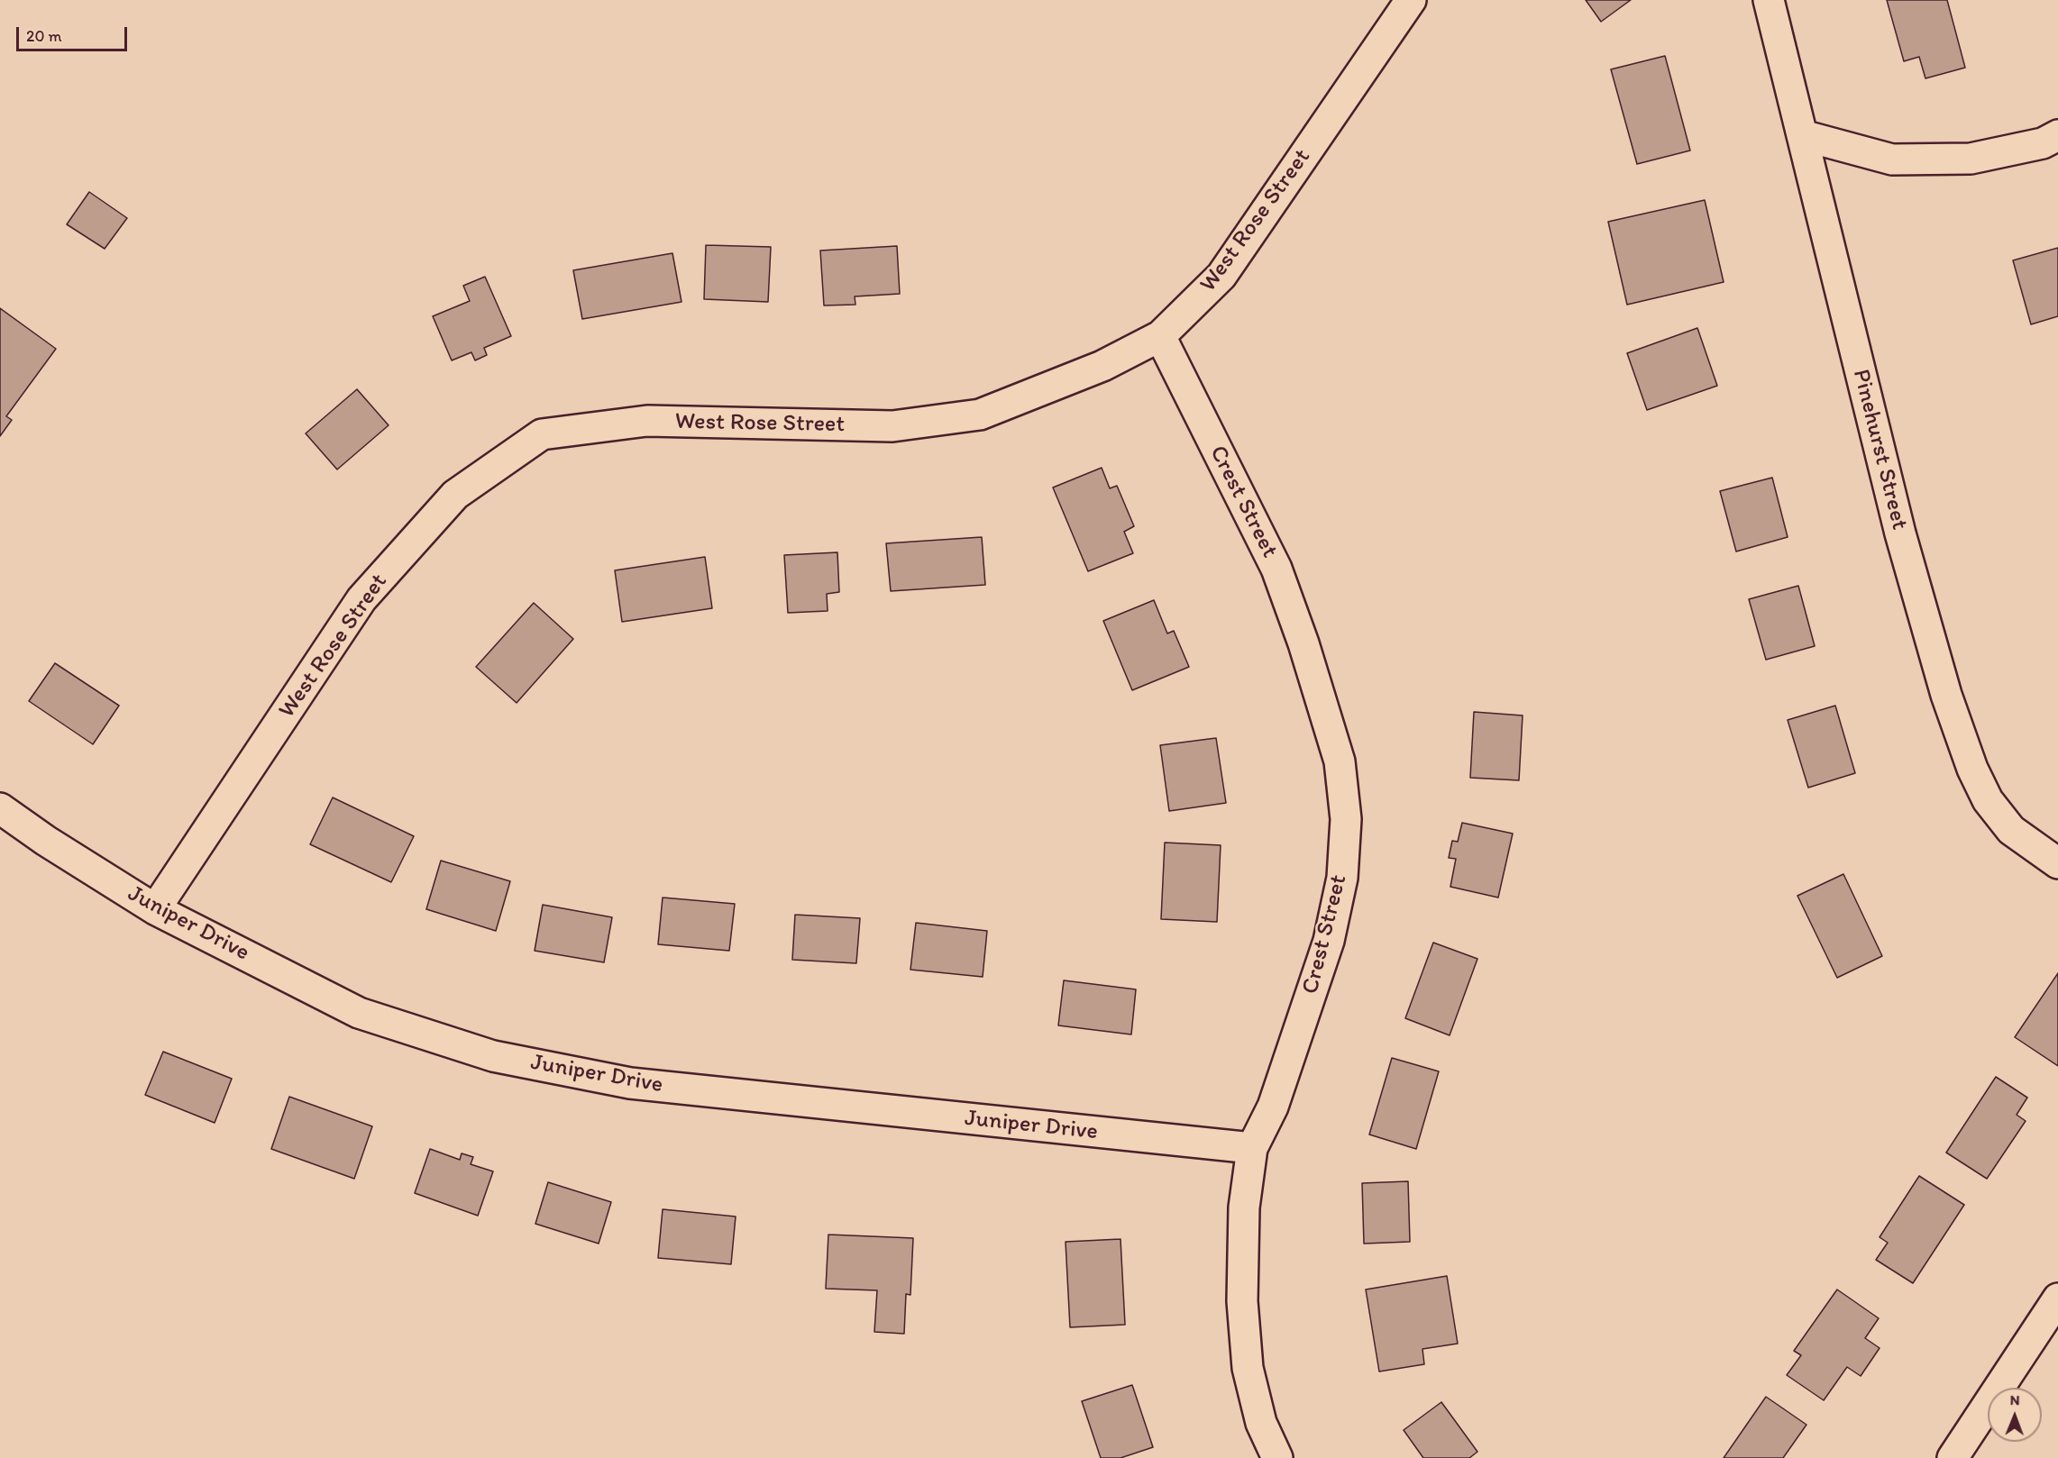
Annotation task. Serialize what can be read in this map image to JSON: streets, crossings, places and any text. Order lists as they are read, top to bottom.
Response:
{
  "streets": {
    "street": [
      "West Rose Street",
      "Pinehurst Street",
      "Crest Street",
      "Juniper Drive"
    ]
  },
  "crossings": [
    ["West Rose Street", "Crest Street"],
    ["West Rose Street", "Juniper Drive"],
    ["Crest Street", "Juniper Drive"]
  ],
  "scale_bar": "20 m",
  "north": "top"
}
